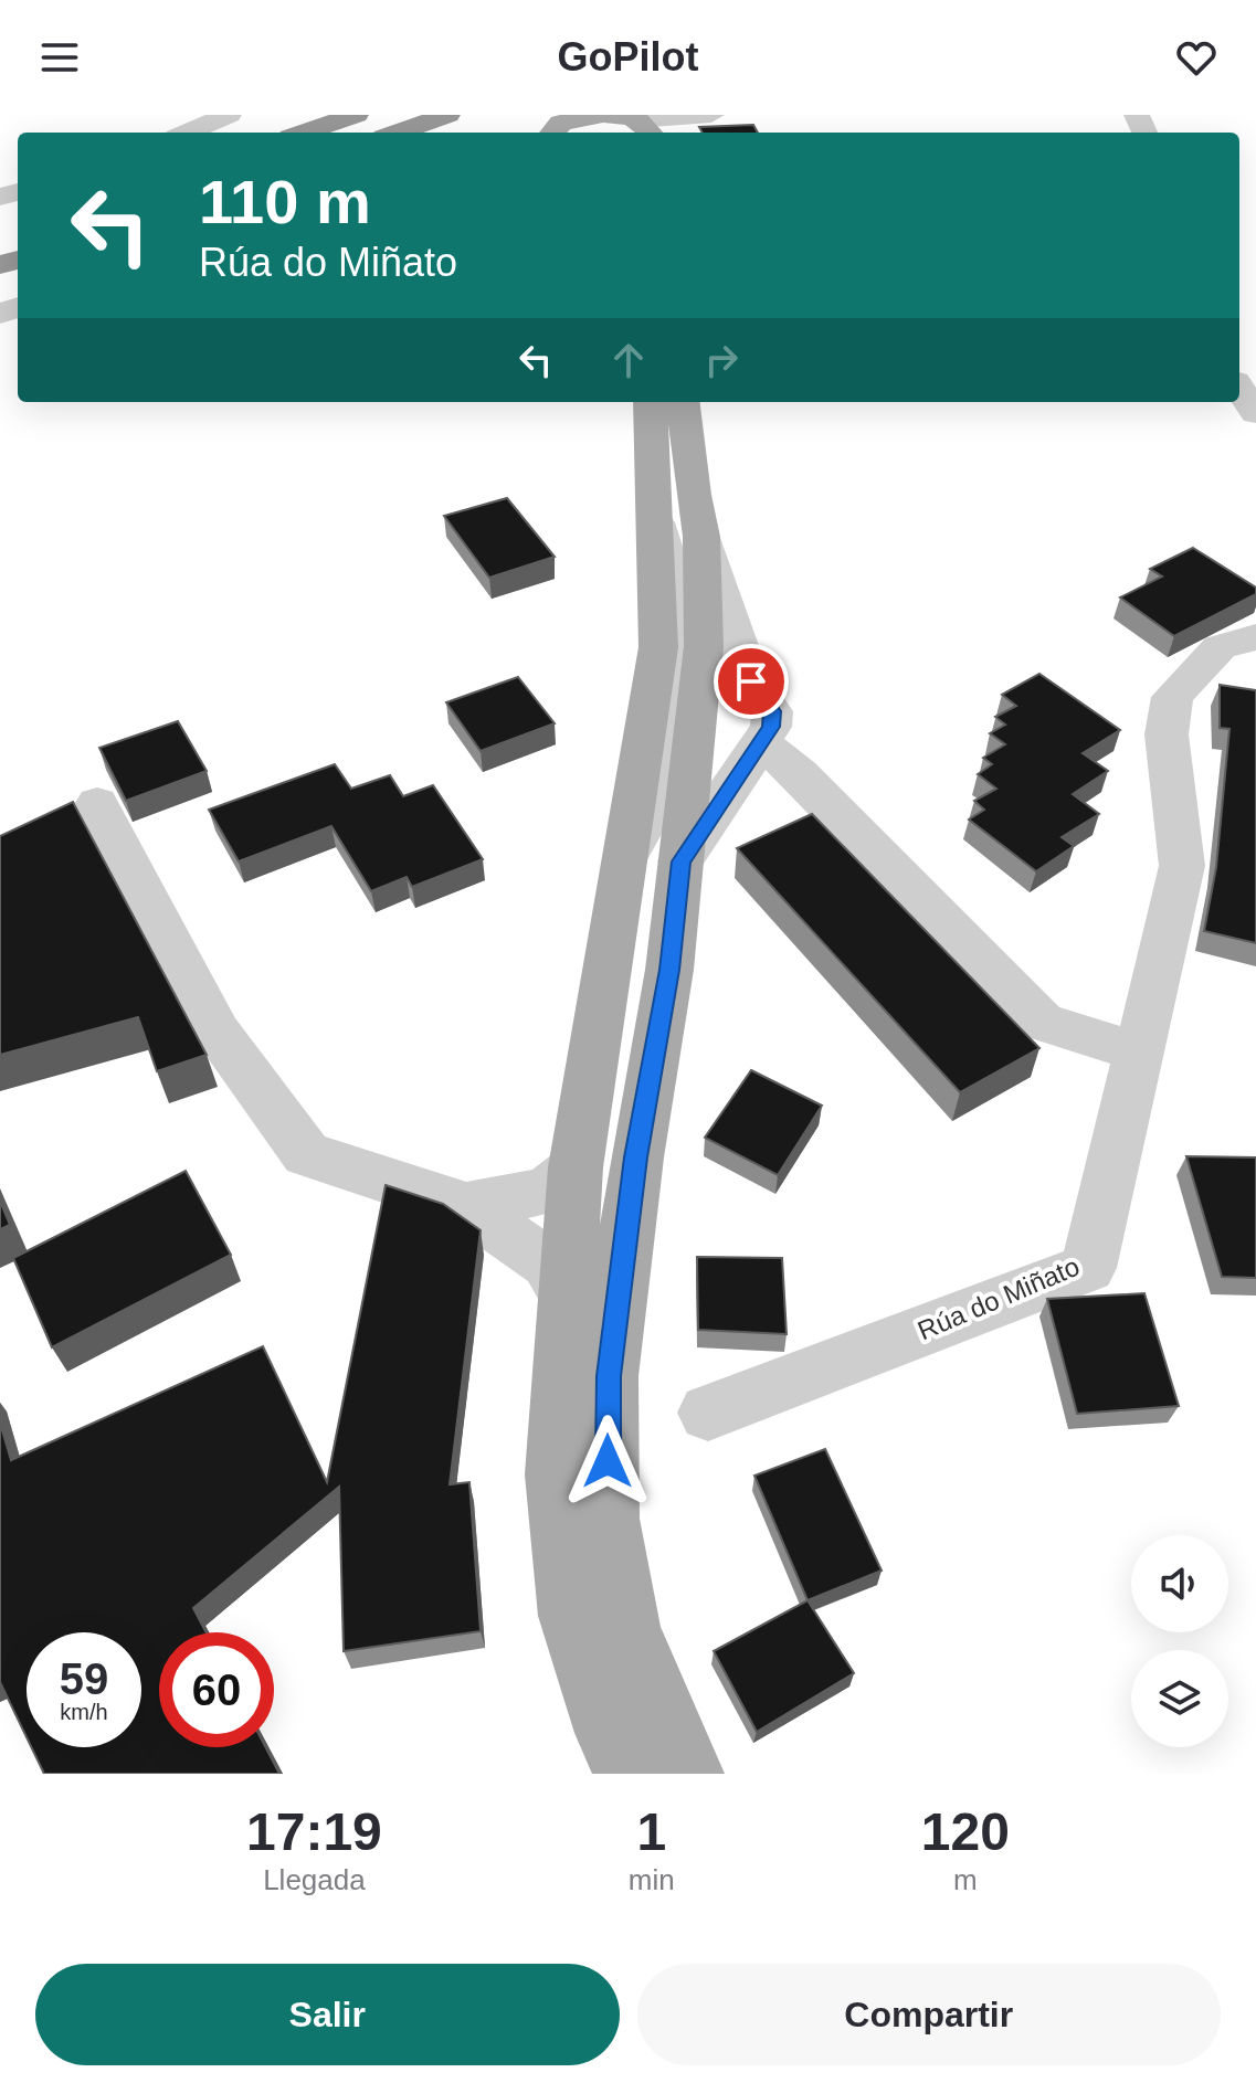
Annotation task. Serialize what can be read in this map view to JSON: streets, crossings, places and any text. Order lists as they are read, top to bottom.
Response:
{
  "streets": {
    "street": ["Rúa do Miñato"]
  },
  "page": {
    "header": "GoPilot",
    "turn": ["110 m", "Rúa do Miñato"],
    "speed": "59 km/h",
    "limit": "60",
    "eta": [
      "17:19",
      "Llegada",
      "1",
      "min",
      "120",
      "m"
    ],
    "buttons": ["Salir", "Compartir"]
  }
}
